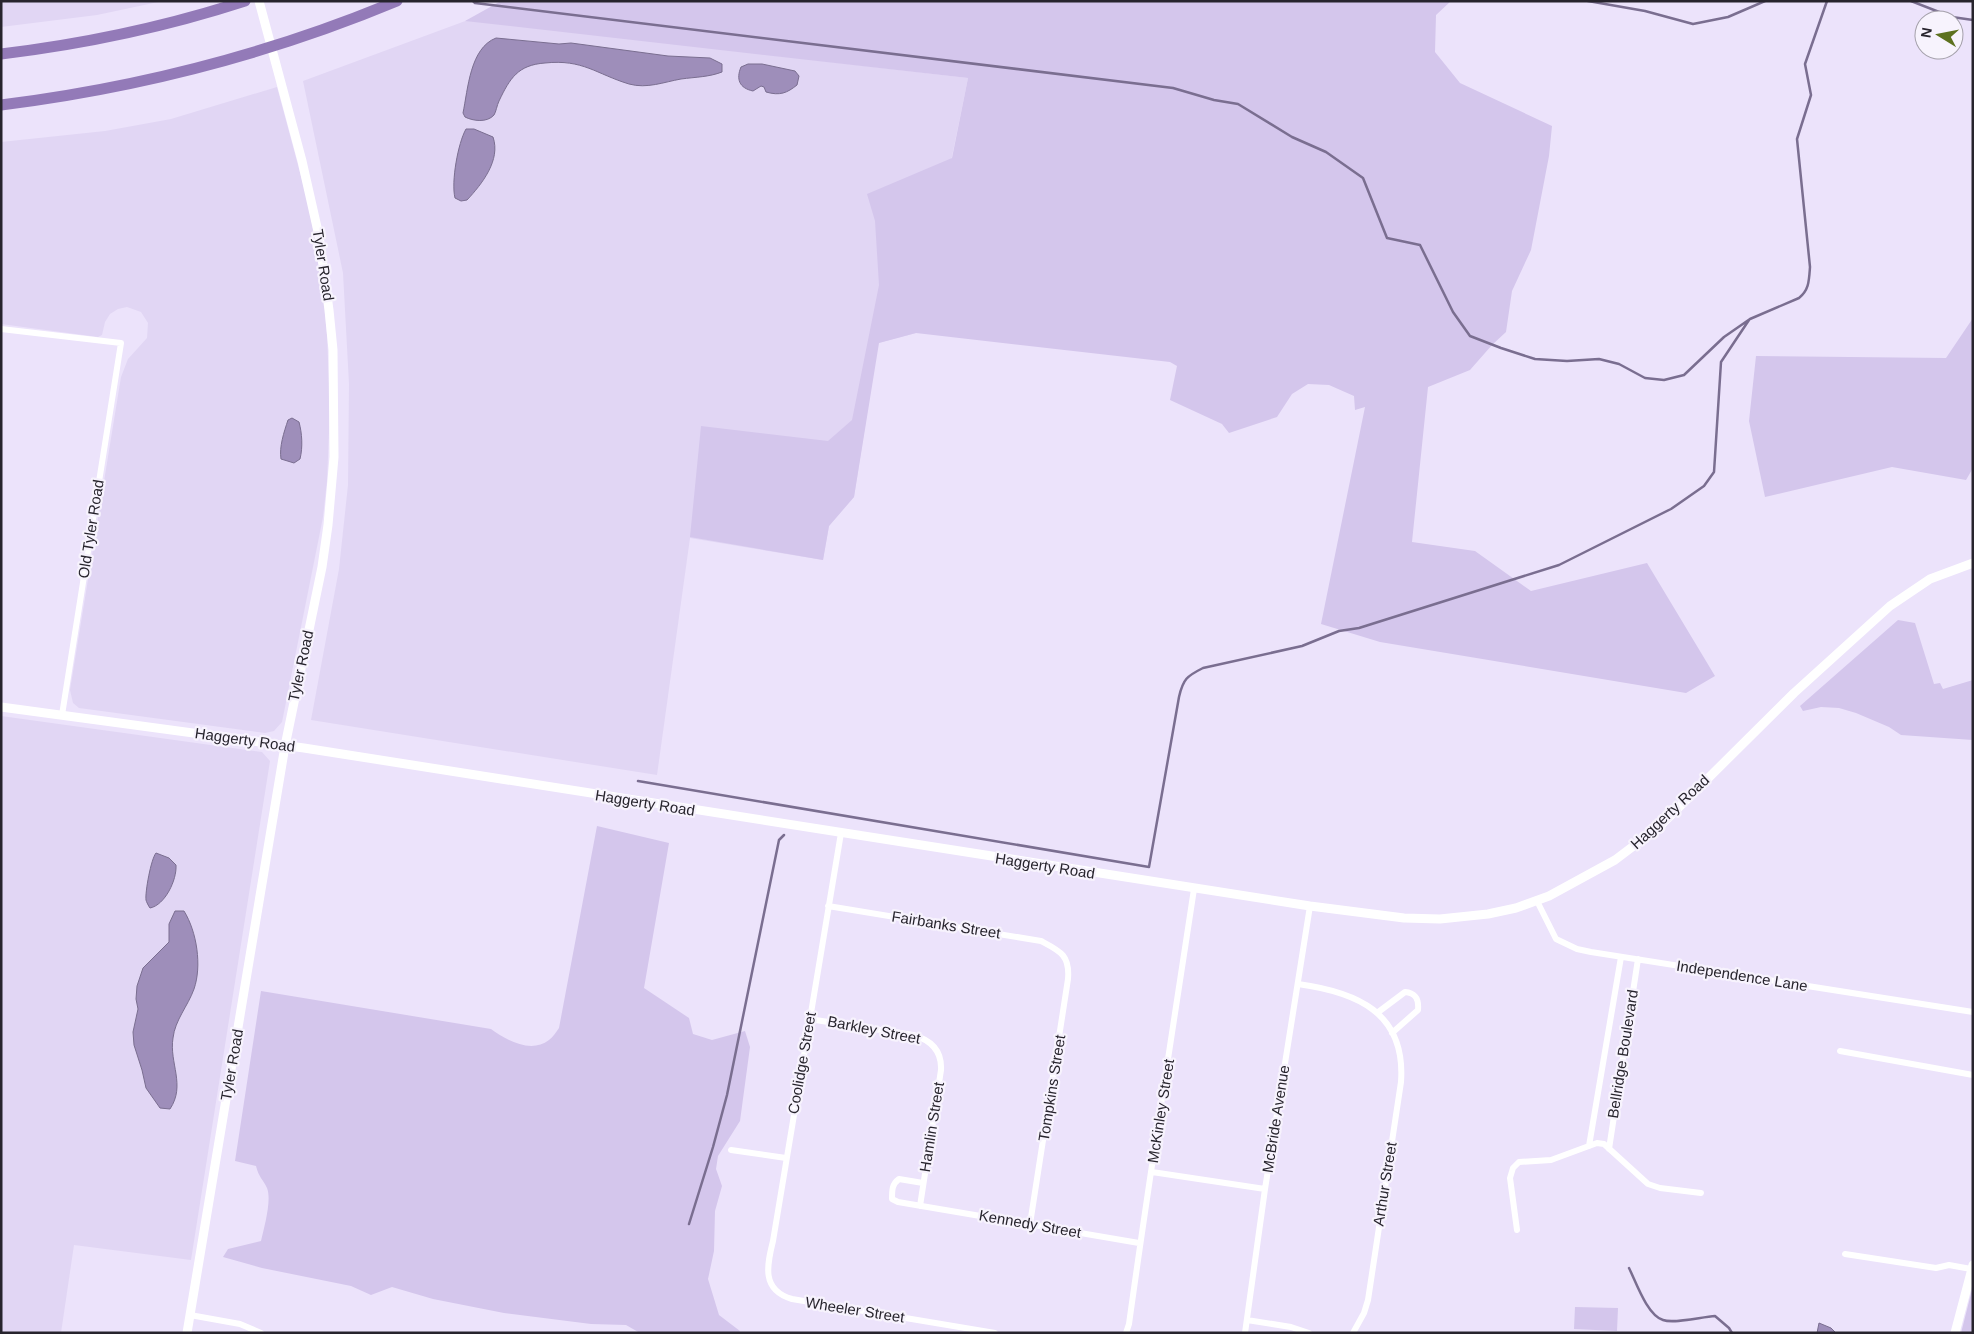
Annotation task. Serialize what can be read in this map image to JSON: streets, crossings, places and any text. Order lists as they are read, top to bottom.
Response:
{
  "streets": {
    "main road": ["Tyler Road", "Haggerty Road"],
    "street": [
      "Old Tyler Road",
      "Fairbanks Street",
      "Independence Lane",
      "Barkley Street",
      "Bellridge Boulevard",
      "Coolidge Street",
      "Tompkins Street",
      "McKinley Street",
      "McBride Avenue",
      "Hamlin Street",
      "Arthur Street",
      "Kennedy Street",
      "Wheeler Street"
    ]
  },
  "crossings": [
    ["Tyler Road", "Haggerty Road"],
    ["Old Tyler Road", "Haggerty Road"],
    ["Haggerty Road", "Independence Lane"],
    ["Haggerty Road", "Coolidge Street"],
    ["Haggerty Road", "McKinley Street"],
    ["Haggerty Road", "McBride Avenue"],
    ["Fairbanks Street", "Coolidge Street"],
    ["Fairbanks Street", "Tompkins Street"],
    ["Independence Lane", "Bellridge Boulevard"],
    ["Barkley Street", "Coolidge Street"],
    ["Barkley Street", "Hamlin Street"],
    ["Coolidge Street", "Wheeler Street"],
    ["Tompkins Street", "Kennedy Street"],
    ["McKinley Street", "Kennedy Street"],
    ["McBride Avenue", "Arthur Street"],
    ["Hamlin Street", "Kennedy Street"]
  ],
  "north": "left"
}
